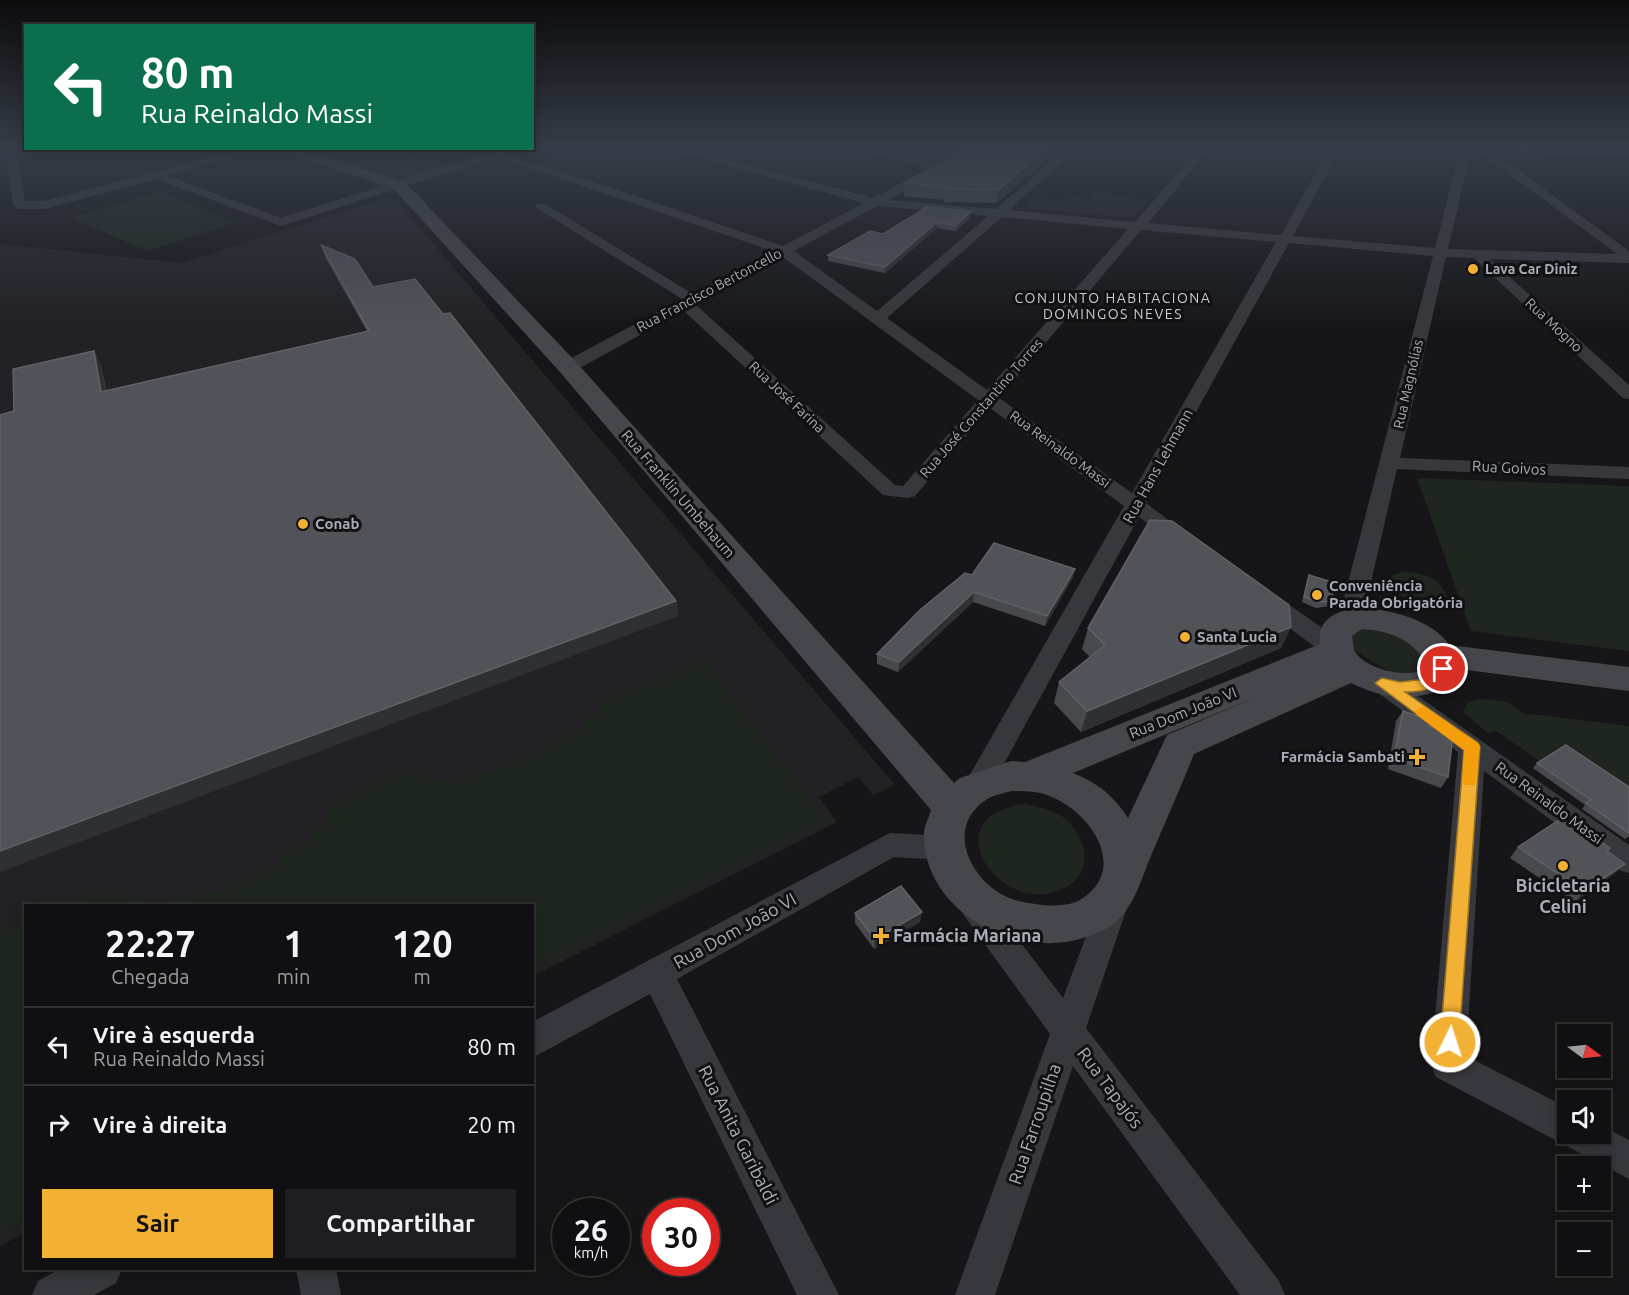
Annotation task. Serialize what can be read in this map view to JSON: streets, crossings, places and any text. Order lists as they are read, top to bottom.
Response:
{
  "streets": {
    "street": [
      "Rua Francisco Bertoncello",
      "Rua Mogno",
      "Rua Magnólias",
      "Rua José Farina",
      "Rua José Constantino Torres",
      "Rua Reinaldo Massi",
      "Rua Hans Lehmann",
      "Rua Goivos",
      "Rua Franklin Umbehaum",
      "Rua Dom João VI",
      "Rua Tapajós",
      "Rua Farroupilha",
      "Rua Anita Garibaldi"
    ]
  },
  "crossings": [
    ["Rua Francisco Bertoncello", "Rua José Farina"],
    ["Rua Francisco Bertoncello", "Rua Reinaldo Massi"],
    ["Rua Francisco Bertoncello", "Rua Franklin Umbehaum"],
    ["Rua Magnólias", "Rua Reinaldo Massi"],
    ["Rua Magnólias", "Rua Goivos"],
    ["Rua Magnólias", "Rua Dom João VI"],
    ["Rua José Farina", "Rua José Constantino Torres"],
    ["Rua José Constantino Torres", "Rua Reinaldo Massi"],
    ["Rua Reinaldo Massi", "Rua Hans Lehmann"],
    ["Rua Reinaldo Massi", "Rua Dom João VI"],
    ["Rua Hans Lehmann", "Rua Franklin Umbehaum"],
    ["Rua Hans Lehmann", "Rua Dom João VI"],
    ["Rua Hans Lehmann", "Rua Tapajós"],
    ["Rua Hans Lehmann", "Rua Farroupilha"],
    ["Rua Franklin Umbehaum", "Rua Dom João VI"],
    ["Rua Franklin Umbehaum", "Rua Tapajós"],
    ["Rua Franklin Umbehaum", "Rua Farroupilha"],
    ["Rua Dom João VI", "Rua Tapajós"],
    ["Rua Dom João VI", "Rua Farroupilha"],
    ["Rua Dom João VI", "Rua Anita Garibaldi"],
    ["Rua Tapajós", "Rua Farroupilha"]
  ],
  "districts": ["CONJUNTO HABITACIONA DOMINGOS NEVES"],
  "places": {
    "other": [
      "Lava Car Diniz",
      "Conab",
      "Conveniência Parada Obrigatória",
      "Santa Lucia",
      "Bicicletaria Celini"
    ],
    "health": ["Farmácia Sambati", "Farmácia Mariana"]
  },
  "north": "right",
  "page": {
    "turn": ["80 m", "Rua Reinaldo Massi"],
    "eta": [
      "22:27",
      "Chegada",
      "1",
      "min",
      "120",
      "m"
    ],
    "list": [
      {
        "name": "Vire à esquerda",
        "note": "Rua Reinaldo Massi",
        "value": "80 m"
      },
      {
        "name": "Vire à direita",
        "value": "20 m"
      }
    ],
    "map_buttons": ["+", "−"],
    "buttons": ["Sair", "Compartilhar"],
    "speed": "26 km/h",
    "limit": "30"
  }
}
